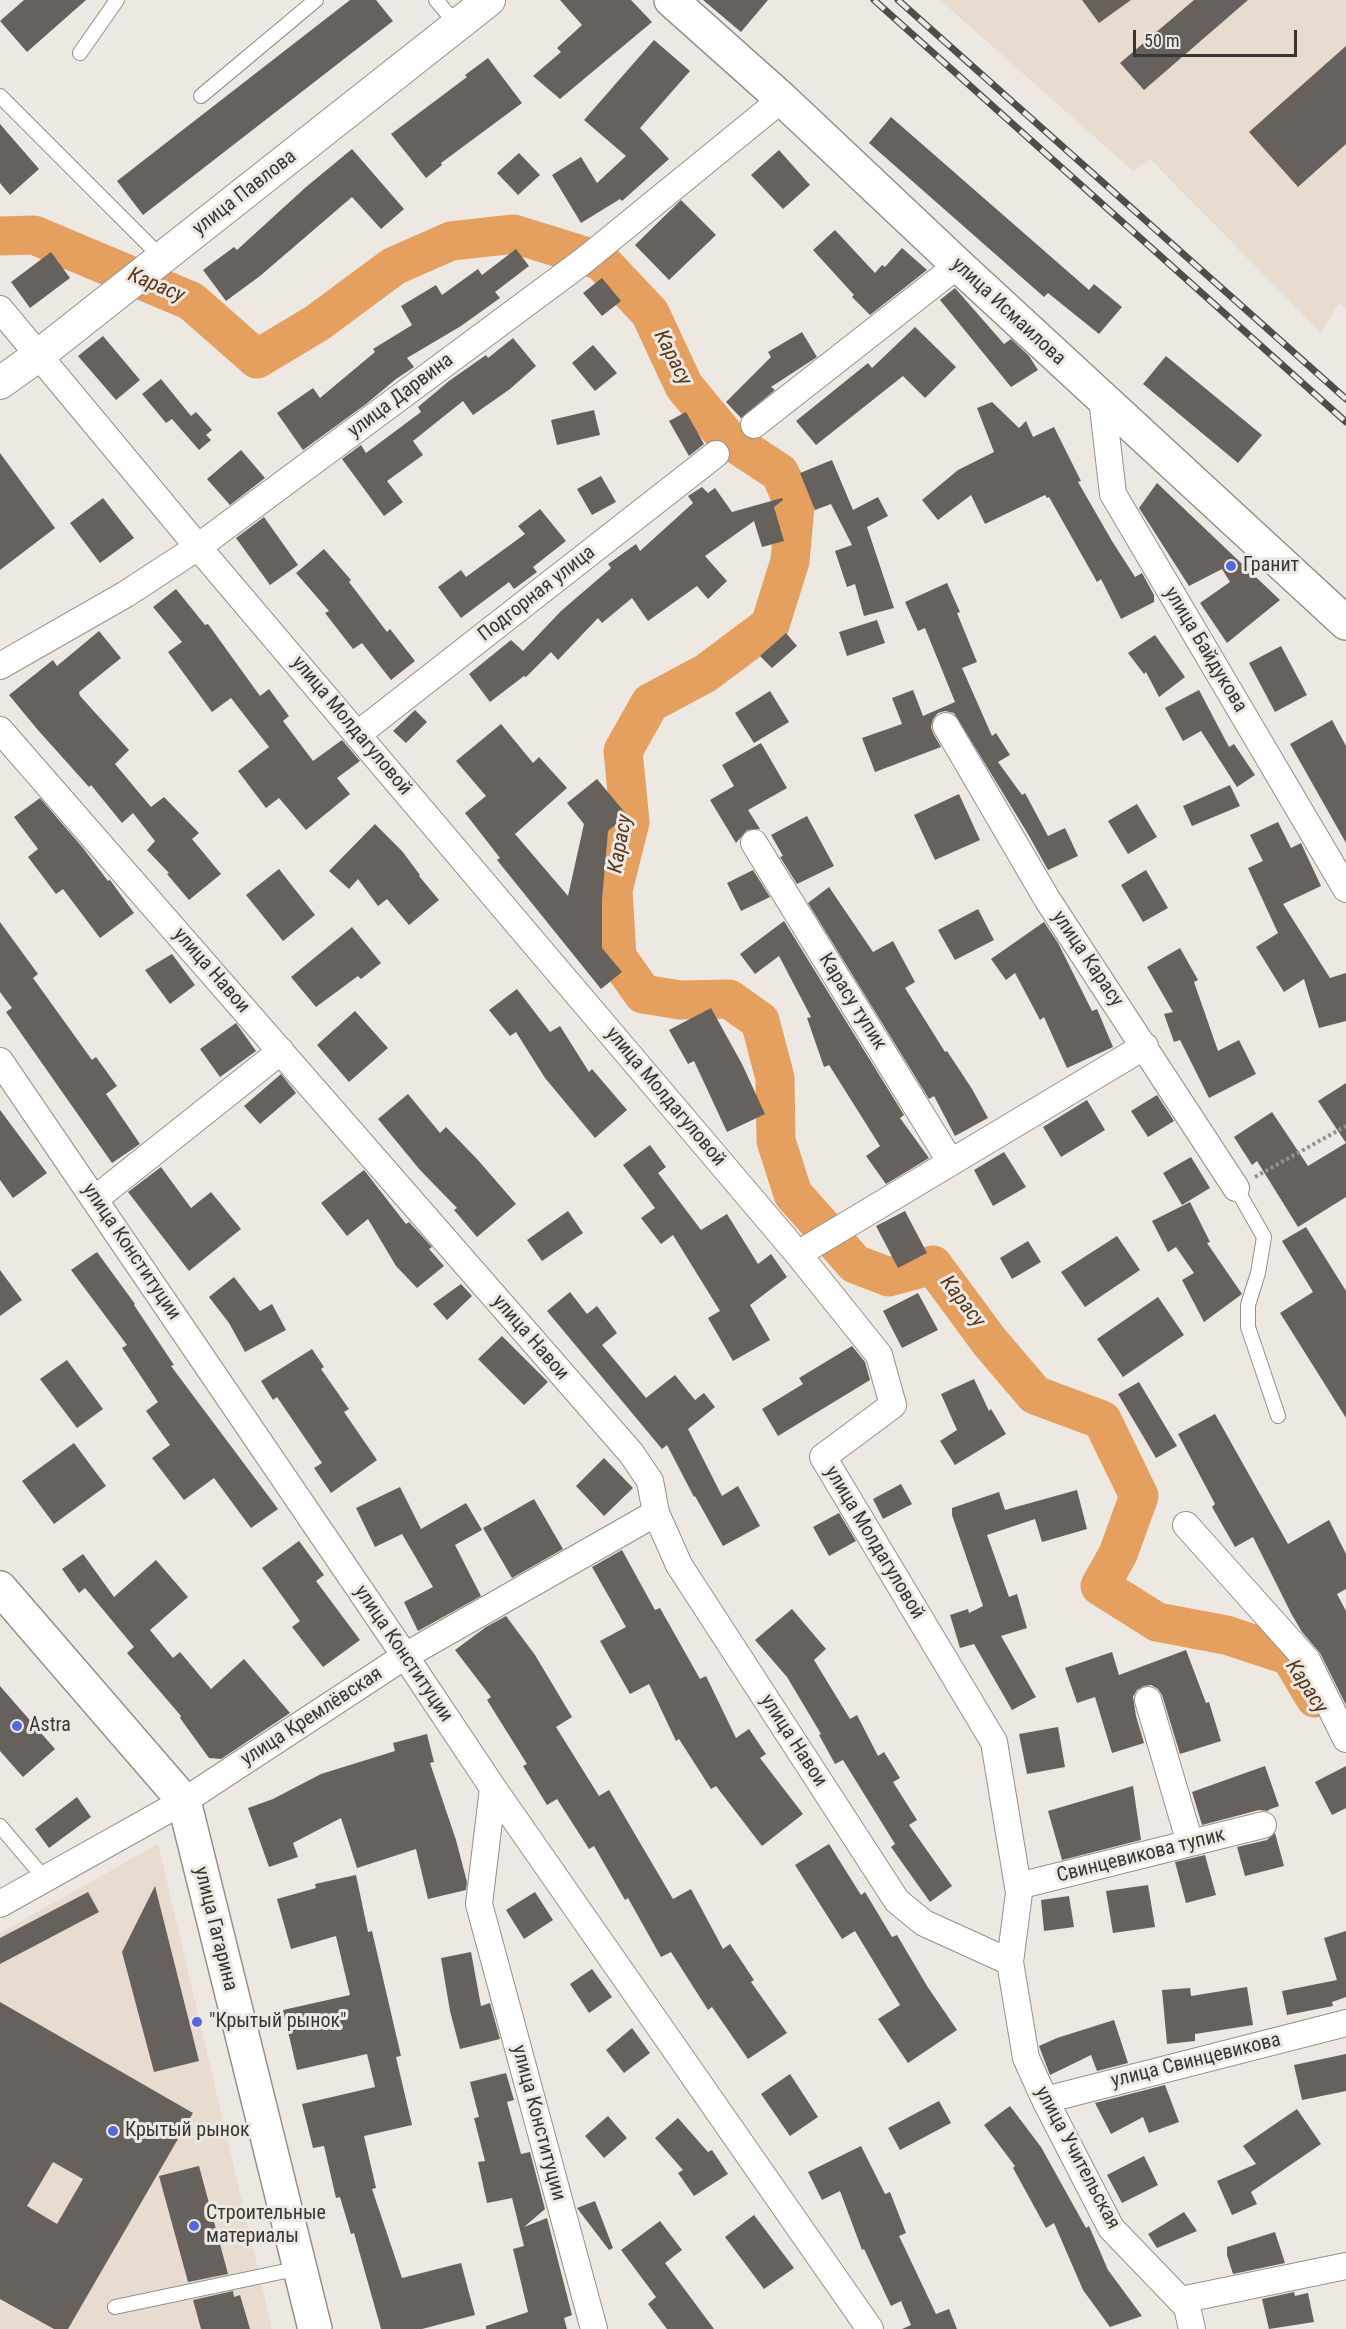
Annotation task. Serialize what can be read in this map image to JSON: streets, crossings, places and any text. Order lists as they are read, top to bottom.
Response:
{
  "streets": {
    "main road": ["улица Исмаилова", "улица Гагарина"],
    "street": [
      "улица Павлова",
      "улица Дарвина",
      "Подгорная улица",
      "улица Байдукова",
      "улица Молдагуловой",
      "улица Карасу",
      "улица Навои",
      "Карасу тупик",
      "улица Конституции",
      "улица Кремлёвская",
      "Свинцевикова тупик",
      "улица Свинцевикова",
      "улица Учительская"
    ]
  },
  "crossings": [
    ["улица Павлова", "улица Молдагуловой"],
    ["улица Исмаилова", "улица Дарвина"],
    ["улица Исмаилова", "улица Байдукова"],
    ["улица Дарвина", "улица Молдагуловой"],
    ["Подгорная улица", "улица Молдагуловой"],
    ["улица Молдагуловой", "улица Навои"],
    ["улица Молдагуловой", "Свинцевикова тупик"],
    ["улица Молдагуловой", "улица Учительская"],
    ["улица Навои", "улица Кремлёвская"],
    ["улица Навои", "улица Учительская"],
    ["улица Конституции", "улица Кремлёвская"],
    ["улица Кремлёвская", "улица Гагарина"],
    ["улица Свинцевикова", "улица Учительская"]
  ],
  "water": ["Карасу"],
  "places": [
    "Гранит",
    "Astra",
    "\"Крытый рынок\"",
    "Крытый рынок",
    "Строительные материалы"
  ],
  "scale_bar": "50 m"
}
